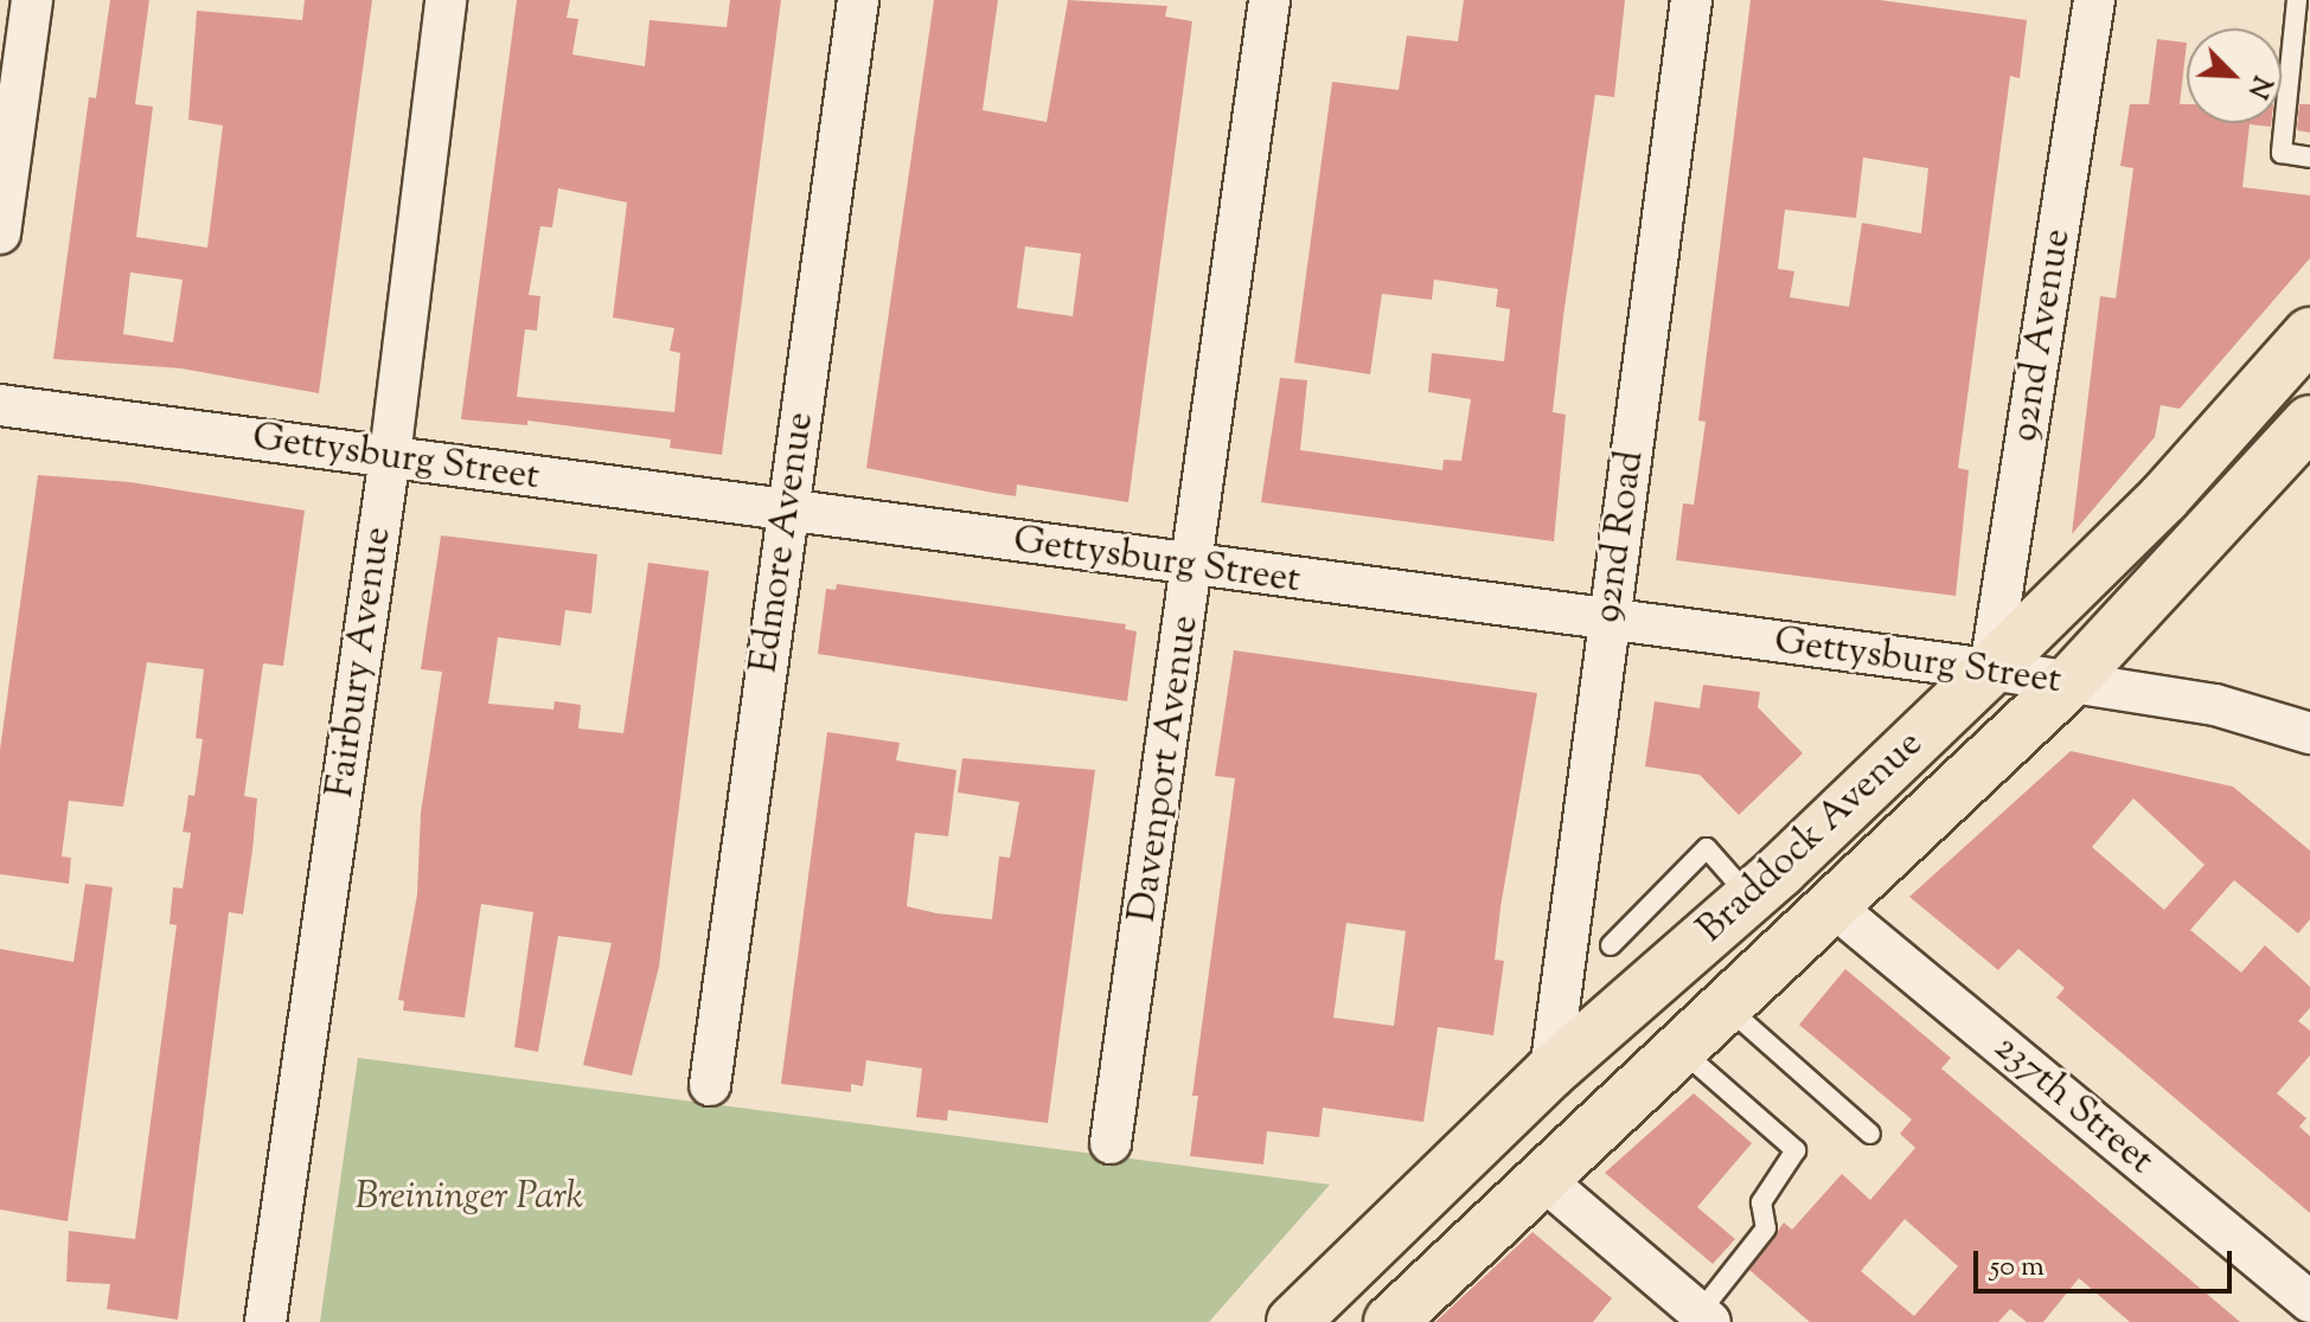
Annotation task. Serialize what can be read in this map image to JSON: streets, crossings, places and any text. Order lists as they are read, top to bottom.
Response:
{
  "streets": {
    "main road": ["Braddock Avenue"],
    "street": [
      "92nd Avenue",
      "Gettysburg Street",
      "92nd Road",
      "Edmore Avenue",
      "Fairbury Avenue",
      "Davenport Avenue",
      "237th Street"
    ]
  },
  "crossings": [
    ["92nd Avenue", "Gettysburg Street"],
    ["92nd Avenue", "Braddock Avenue"],
    ["Gettysburg Street", "92nd Road"],
    ["Gettysburg Street", "Edmore Avenue"],
    ["Gettysburg Street", "Fairbury Avenue"],
    ["Gettysburg Street", "Davenport Avenue"],
    ["Gettysburg Street", "Braddock Avenue"],
    ["92nd Road", "Braddock Avenue"],
    ["Braddock Avenue", "237th Street"]
  ],
  "parks": ["Breininger Park"],
  "scale_bar": "50 m",
  "north": "bottom right"
}
